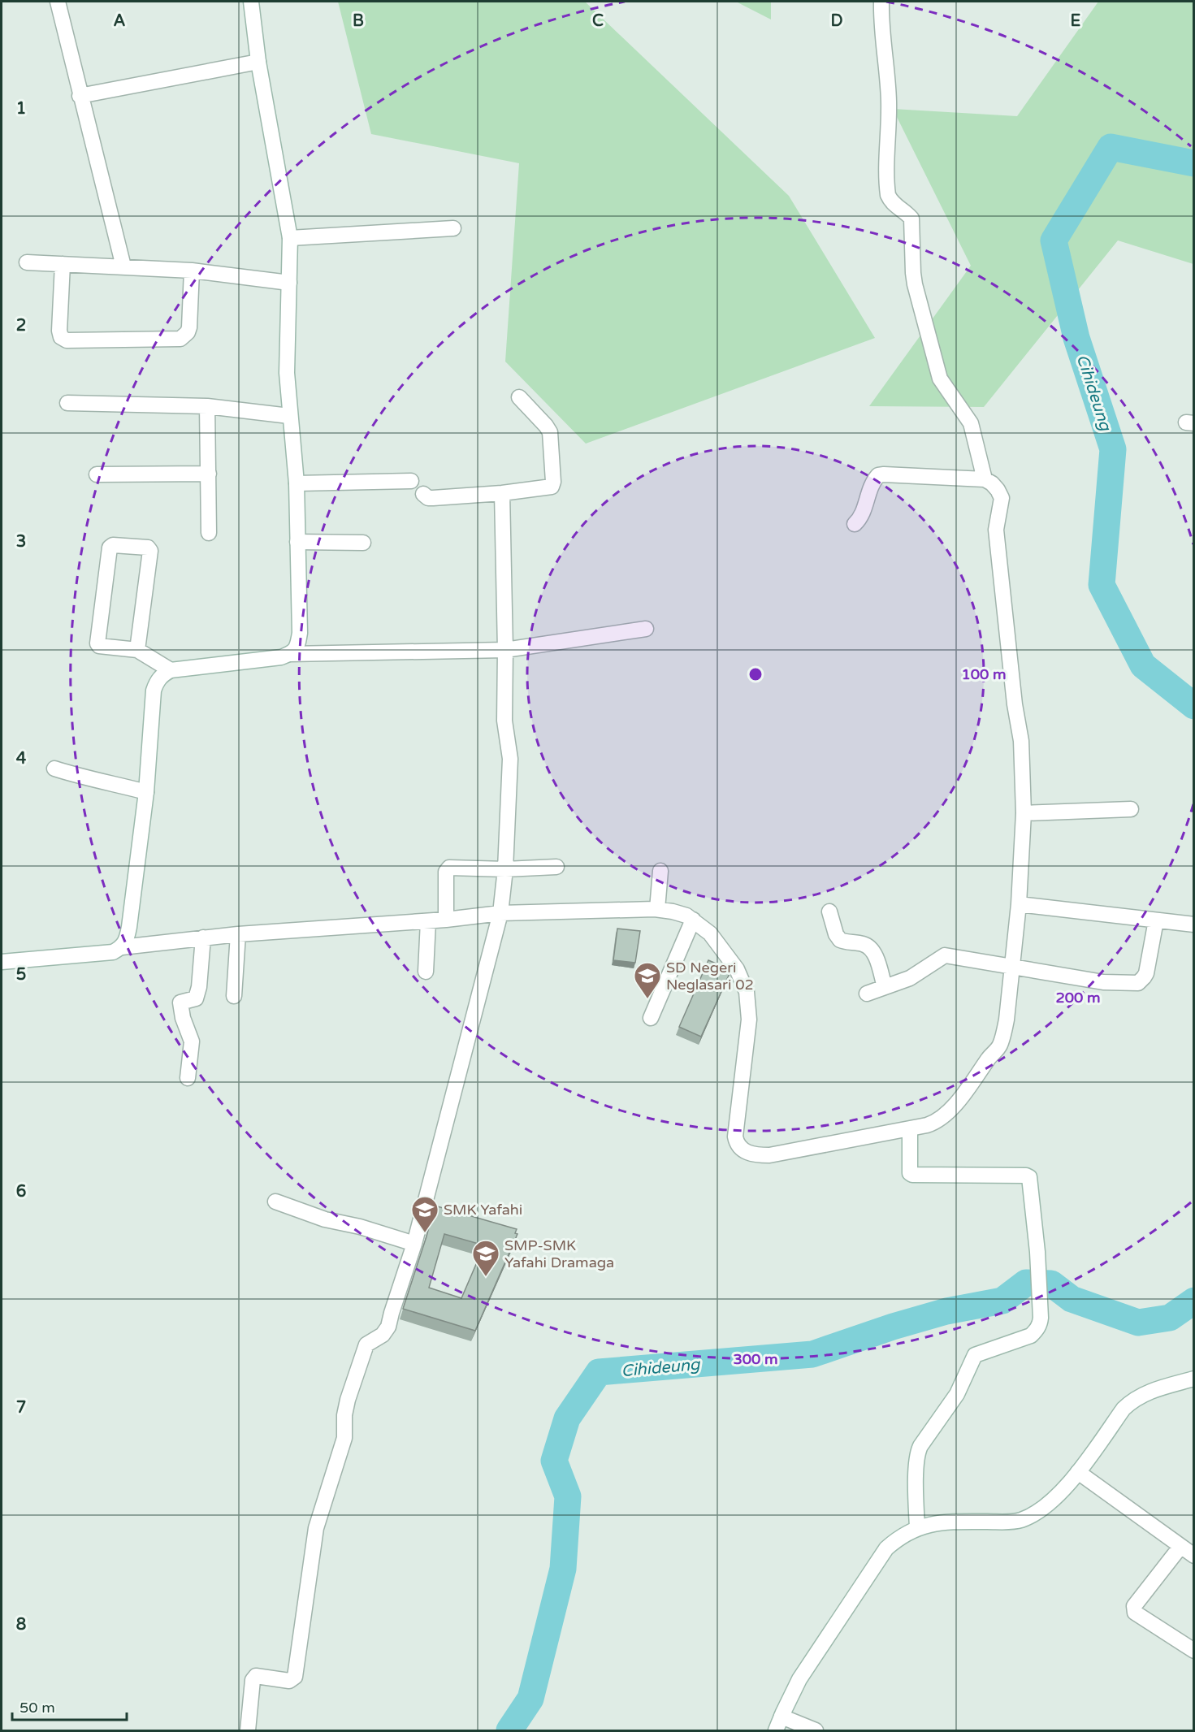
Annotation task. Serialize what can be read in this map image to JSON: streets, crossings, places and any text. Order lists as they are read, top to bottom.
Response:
{
  "water": ["Cihideung"],
  "places": {
    "school or university": ["SD Negeri Neglasari 02", "SMK Yafahi", "SMP-SMK Yafahi Dramaga"]
  },
  "scale_bar": "50 m",
  "grid": {
    "columns": [
      "A",
      "B",
      "C",
      "D",
      "E"
    ],
    "rows": [
      "1",
      "2",
      "3",
      "4",
      "5",
      "6",
      "7",
      "8"
    ]
  },
  "rings": ["100 m", "200 m", "300 m"]
}
